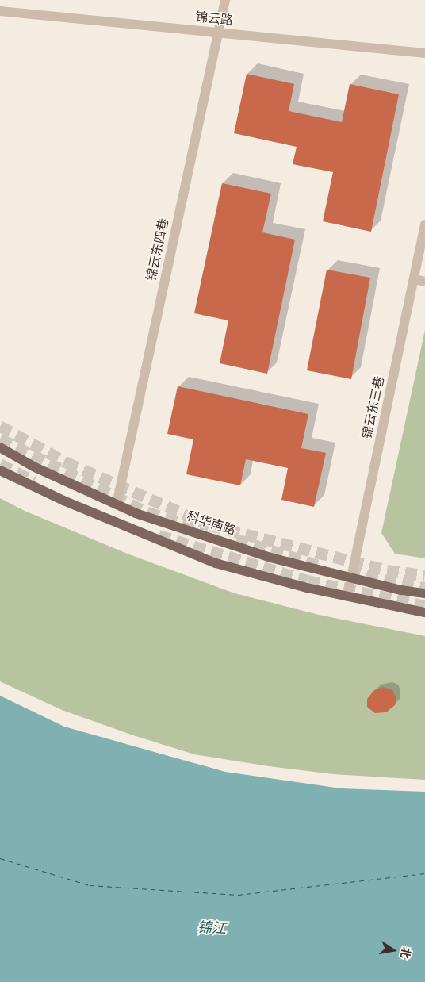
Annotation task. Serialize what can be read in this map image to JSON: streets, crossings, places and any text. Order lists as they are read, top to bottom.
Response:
{
  "streets": {
    "main road": ["科华南路"],
    "street": ["锦云路", "锦云东四巷", "锦云东三巷"]
  },
  "crossings": [
    ["锦云路", "锦云东四巷"],
    ["锦云东四巷", "科华南路"],
    ["锦云东三巷", "科华南路"]
  ],
  "water": ["锦江"],
  "north": "right"
}
